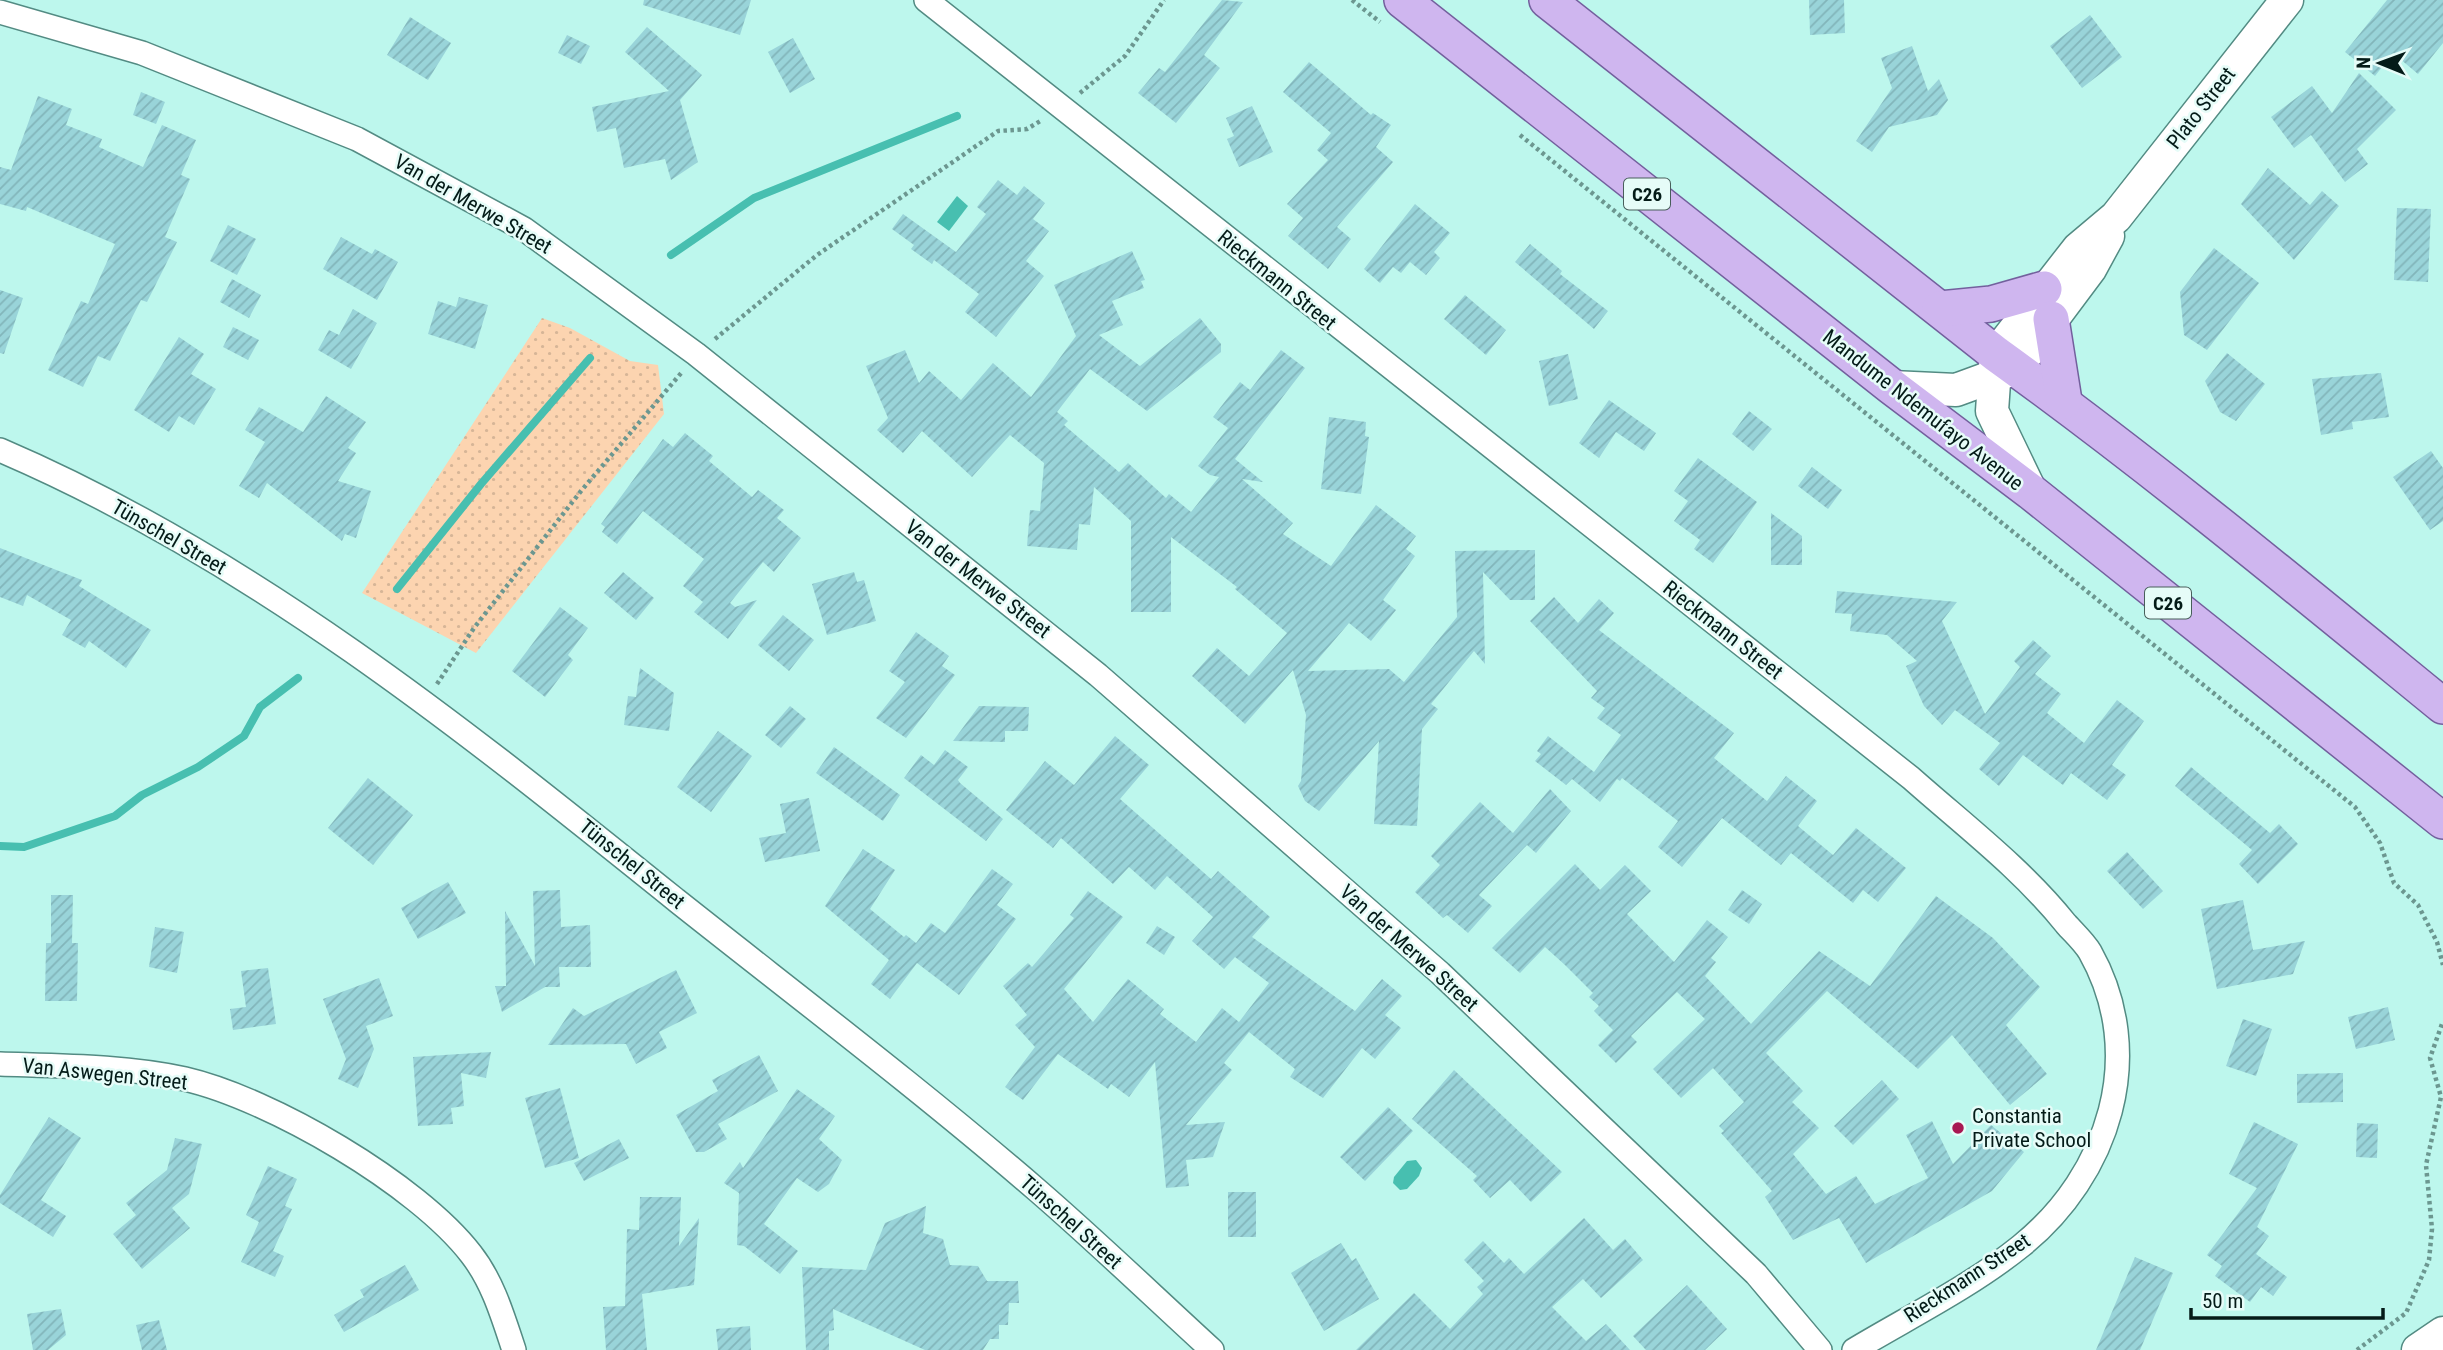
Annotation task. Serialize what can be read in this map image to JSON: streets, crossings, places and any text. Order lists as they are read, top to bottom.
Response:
{
  "streets": {
    "main road": ["C26", "Mandume Ndemufayo Avenue"],
    "street": [
      "Plato Street",
      "Van der Merwe Street",
      "Rieckmann Street",
      "Tünschel Street",
      "Van Aswegen Street"
    ]
  },
  "places": ["Constantia Private School"],
  "scale_bar": "50 m",
  "north": "left"
}
